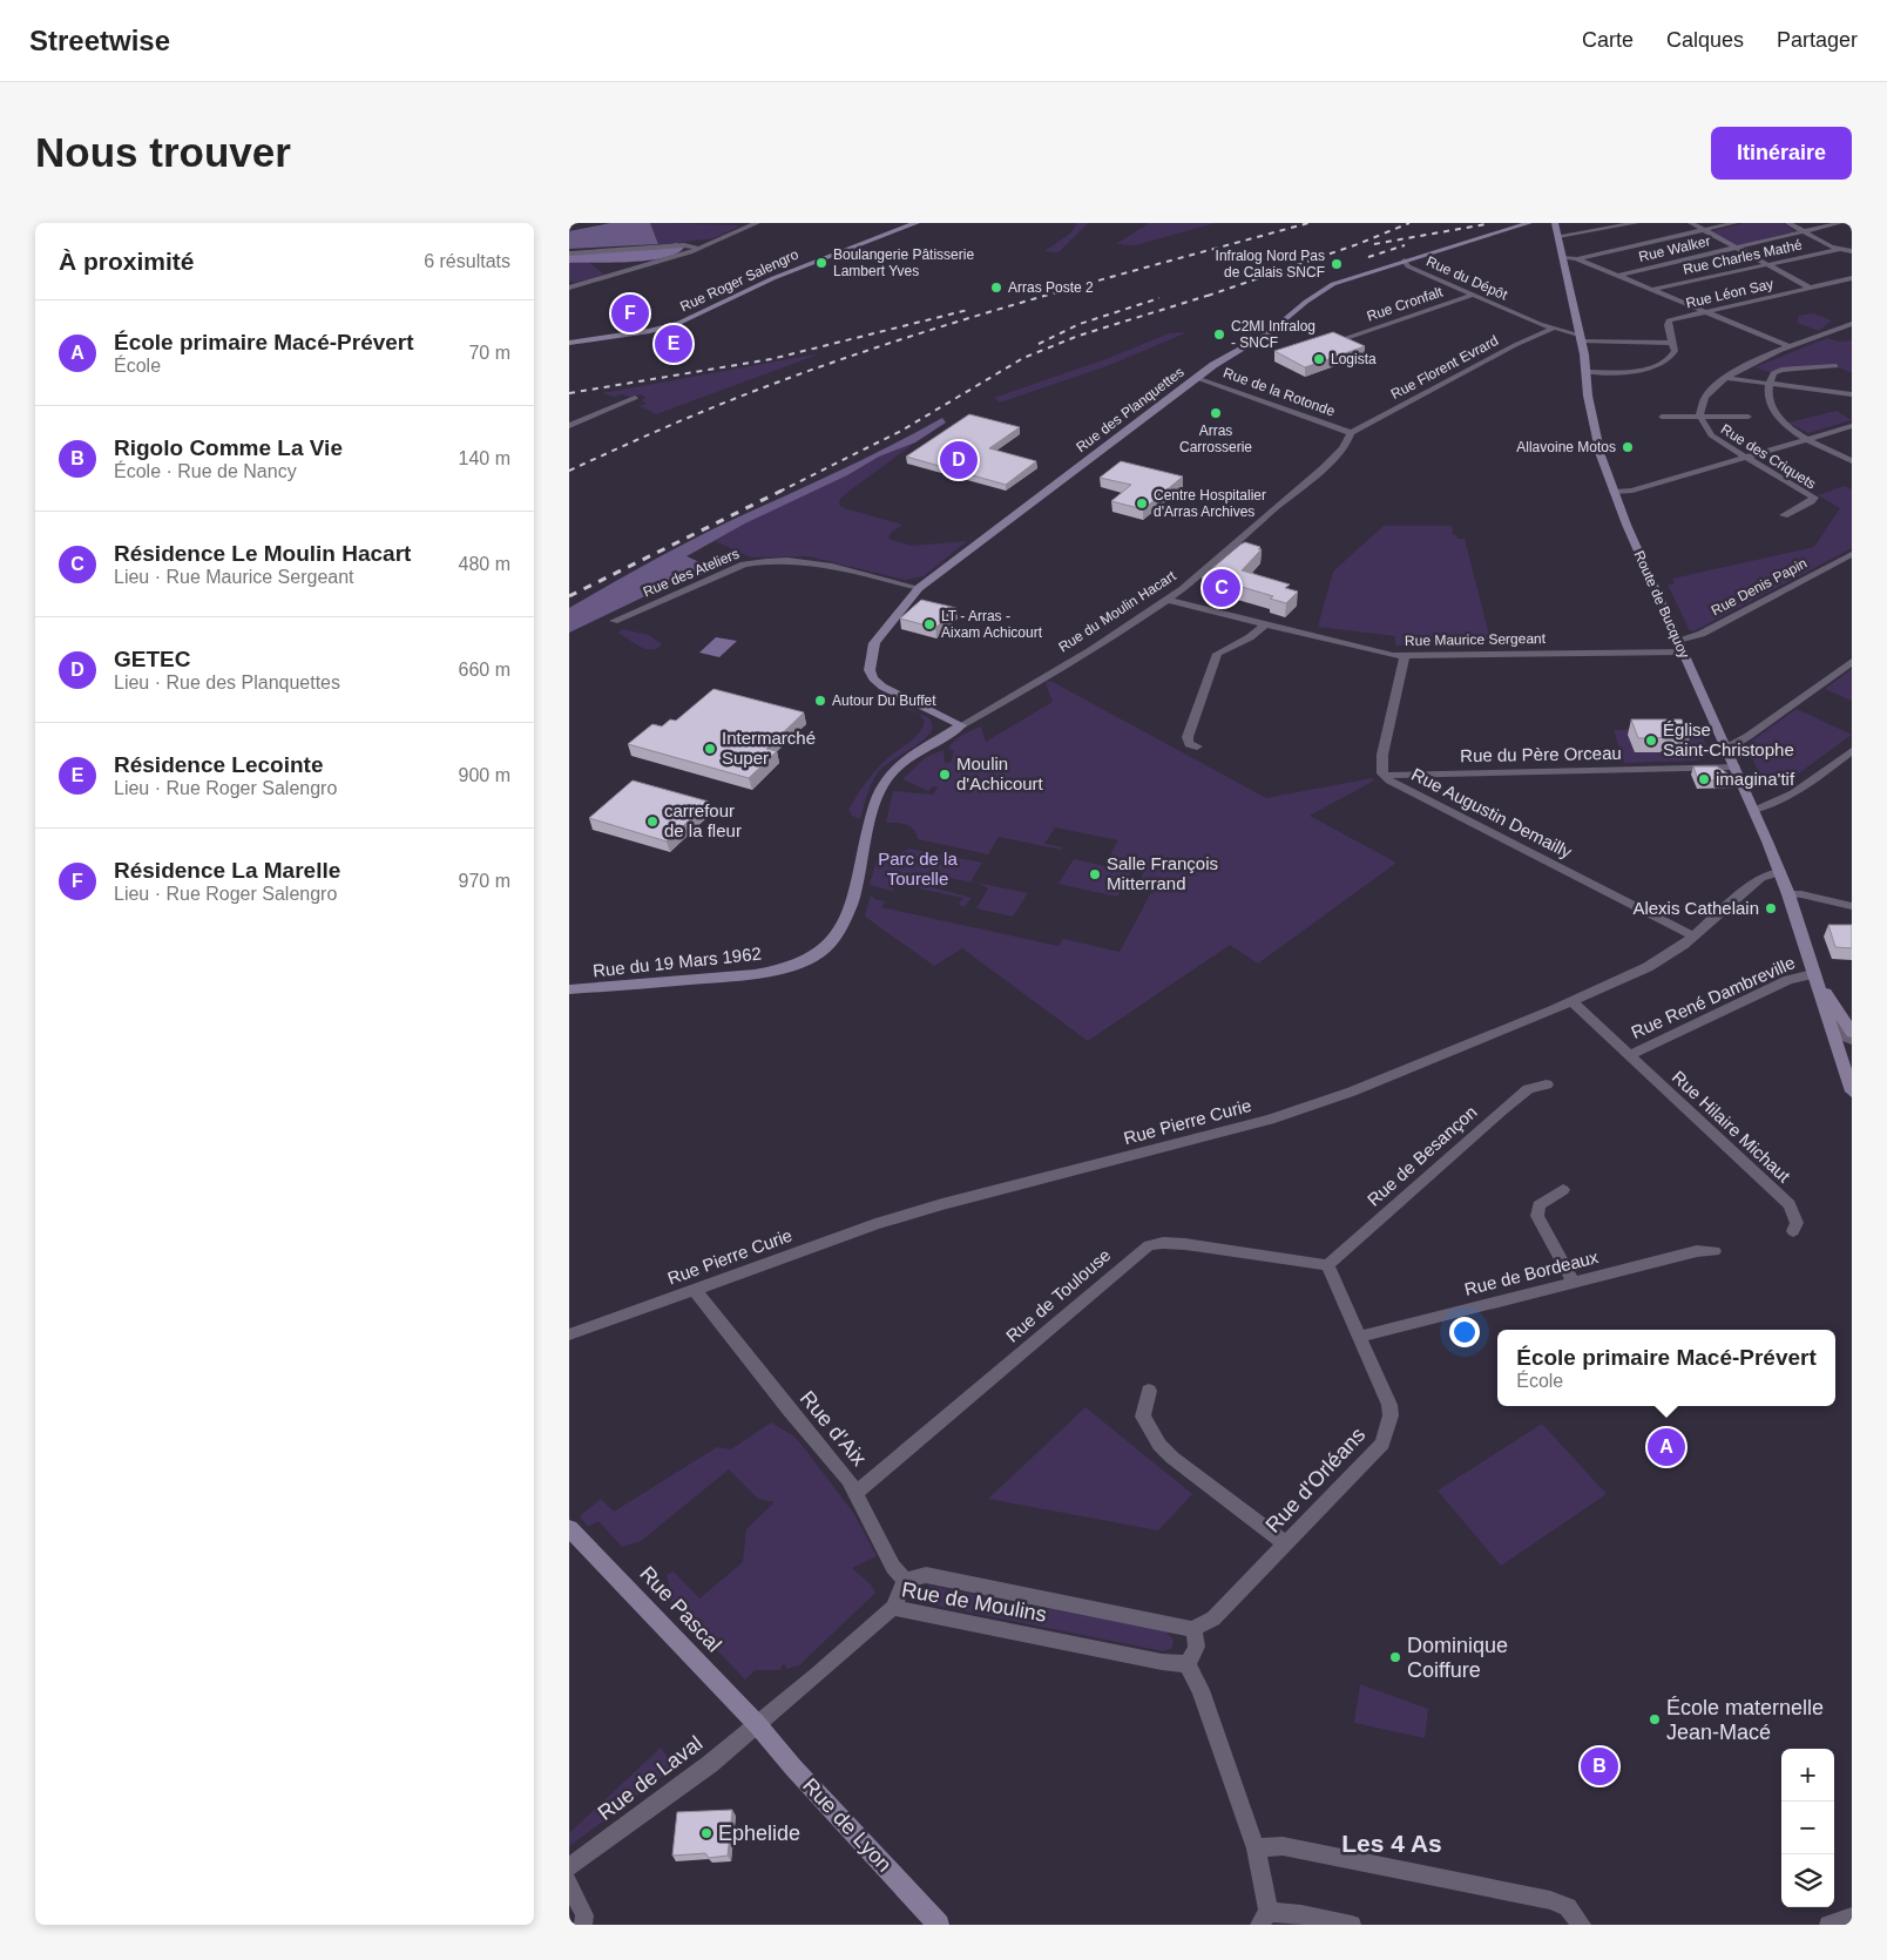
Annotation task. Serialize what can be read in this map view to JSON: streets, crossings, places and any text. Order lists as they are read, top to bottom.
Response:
{
  "streets": {
    "street": [
      "Rue Walker",
      "Rue Charles Mathé",
      "Rue du Dépôt",
      "Rue Roger Salengro",
      "Rue Léon Say",
      "Rue Cronfalt",
      "Rue Florent Evrard",
      "Rue de la Rotonde",
      "Rue des Planquettes",
      "Rue des Criquets",
      "Rue des Ateliers",
      "Rue Denis Papin",
      "Route de Bucquoy",
      "Rue du Moulin Hacart",
      "Rue Maurice Sergeant",
      "Rue du Père Orceau",
      "Rue Augustin Demailly",
      "Rue du 19 Mars 1962",
      "Rue René Dambreville",
      "Rue Pierre Curie",
      "Rue Hilaire Michaut",
      "Rue de Besançon",
      "Rue de Bordeaux",
      "Rue de Toulouse",
      "Rue d'Aix",
      "Rue d'Orléans",
      "Rue de Moulins",
      "Rue Pascal",
      "Rue de Laval",
      "Rue de Lyon"
    ]
  },
  "crossings": [
    ["Rue du Dépôt", "Rue Léon Say"],
    ["Rue du Dépôt", "Rue Cronfalt"],
    ["Rue du Dépôt", "Rue Florent Evrard"],
    ["Rue du Dépôt", "Rue des Planquettes"],
    ["Rue du Dépôt", "Route de Bucquoy"],
    ["Rue Léon Say", "Route de Bucquoy"],
    ["Rue Florent Evrard", "Rue de la Rotonde"],
    ["Rue Florent Evrard", "Rue du Moulin Hacart"],
    ["Rue de la Rotonde", "Rue des Planquettes"],
    ["Rue de la Rotonde", "Rue du Moulin Hacart"],
    ["Rue des Planquettes", "Rue des Ateliers"],
    ["Rue des Planquettes", "Rue du Moulin Hacart"],
    ["Rue des Planquettes", "Rue du 19 Mars 1962"],
    ["Rue Denis Papin", "Route de Bucquoy"],
    ["Route de Bucquoy", "Rue Maurice Sergeant"],
    ["Route de Bucquoy", "Rue du Père Orceau"],
    ["Route de Bucquoy", "Rue René Dambreville"],
    ["Route de Bucquoy", "Rue Pierre Curie"],
    ["Rue du Moulin Hacart", "Rue Maurice Sergeant"],
    ["Rue du Moulin Hacart", "Rue du 19 Mars 1962"],
    ["Rue Maurice Sergeant", "Rue Augustin Demailly"],
    ["Rue du Père Orceau", "Rue Augustin Demailly"],
    ["Rue Augustin Demailly", "Rue Pierre Curie"],
    ["Rue René Dambreville", "Rue Hilaire Michaut"],
    ["Rue Pierre Curie", "Rue Hilaire Michaut"],
    ["Rue Pierre Curie", "Rue d'Aix"],
    ["Rue de Besançon", "Rue de Toulouse"],
    ["Rue de Besançon", "Rue d'Orléans"],
    ["Rue de Bordeaux", "Rue d'Orléans"],
    ["Rue de Toulouse", "Rue d'Aix"],
    ["Rue de Toulouse", "Rue d'Orléans"],
    ["Rue d'Aix", "Rue de Moulins"],
    ["Rue d'Orléans", "Rue de Moulins"],
    ["Rue de Moulins", "Rue Pascal"],
    ["Rue de Moulins", "Rue de Laval"],
    ["Rue de Moulins", "Rue de Lyon"],
    ["Rue Pascal", "Rue de Laval"],
    ["Rue Pascal", "Rue de Lyon"],
    ["Rue de Laval", "Rue de Lyon"]
  ],
  "districts": ["Les 4 As"],
  "parks": ["Parc de la Tourelle"],
  "places": [
    "Boulangerie Pâtisserie Lambert Yves",
    "Infralog Nord Pas de Calais SNCF",
    "Arras Poste 2",
    "C2MI Infralog - SNCF",
    "Logista",
    "Arras Carrosserie",
    "Allavoine Motos",
    "Centre Hospitalier d'Arras Archives",
    "LT - Arras - Aixam Achicourt",
    "Autour Du Buffet",
    "Église Saint-Christophe",
    "Intermarché Super",
    "Moulin d'Achicourt",
    "imagina'tif",
    "carrefour de la fleur",
    "Salle François Mitterrand",
    "Alexis Cathelain",
    "Dominique Coiffure",
    "École maternelle Jean-Macé",
    "Ephelide"
  ],
  "page": {
    "header": "Streetwise",
    "nav": ["Carte", "Calques", "Partager"],
    "buttons": "Itinéraire",
    "title": "Nous trouver",
    "heading": ["À proximité", "6 résultats"],
    "pins": [
      "F",
      "E",
      "D",
      "C",
      "A",
      "B"
    ],
    "list": [
      {
        "mark": "A",
        "name": "École primaire Macé-Prévert",
        "note": "École",
        "value": "70 m"
      },
      {
        "mark": "B",
        "name": "Rigolo Comme La Vie",
        "note": "École · Rue de Nancy",
        "value": "140 m"
      },
      {
        "mark": "C",
        "name": "Résidence Le Moulin Hacart",
        "note": "Lieu · Rue Maurice Sergeant",
        "value": "480 m"
      },
      {
        "mark": "D",
        "name": "GETEC",
        "note": "Lieu · Rue des Planquettes",
        "value": "660 m"
      },
      {
        "mark": "E",
        "name": "Résidence Lecointe",
        "note": "Lieu · Rue Roger Salengro",
        "value": "900 m"
      },
      {
        "mark": "F",
        "name": "Résidence La Marelle",
        "note": "Lieu · Rue Roger Salengro",
        "value": "970 m"
      }
    ],
    "popup": ["École primaire Macé-Prévert", "École"],
    "map_buttons": ["+", "−"]
  }
}
